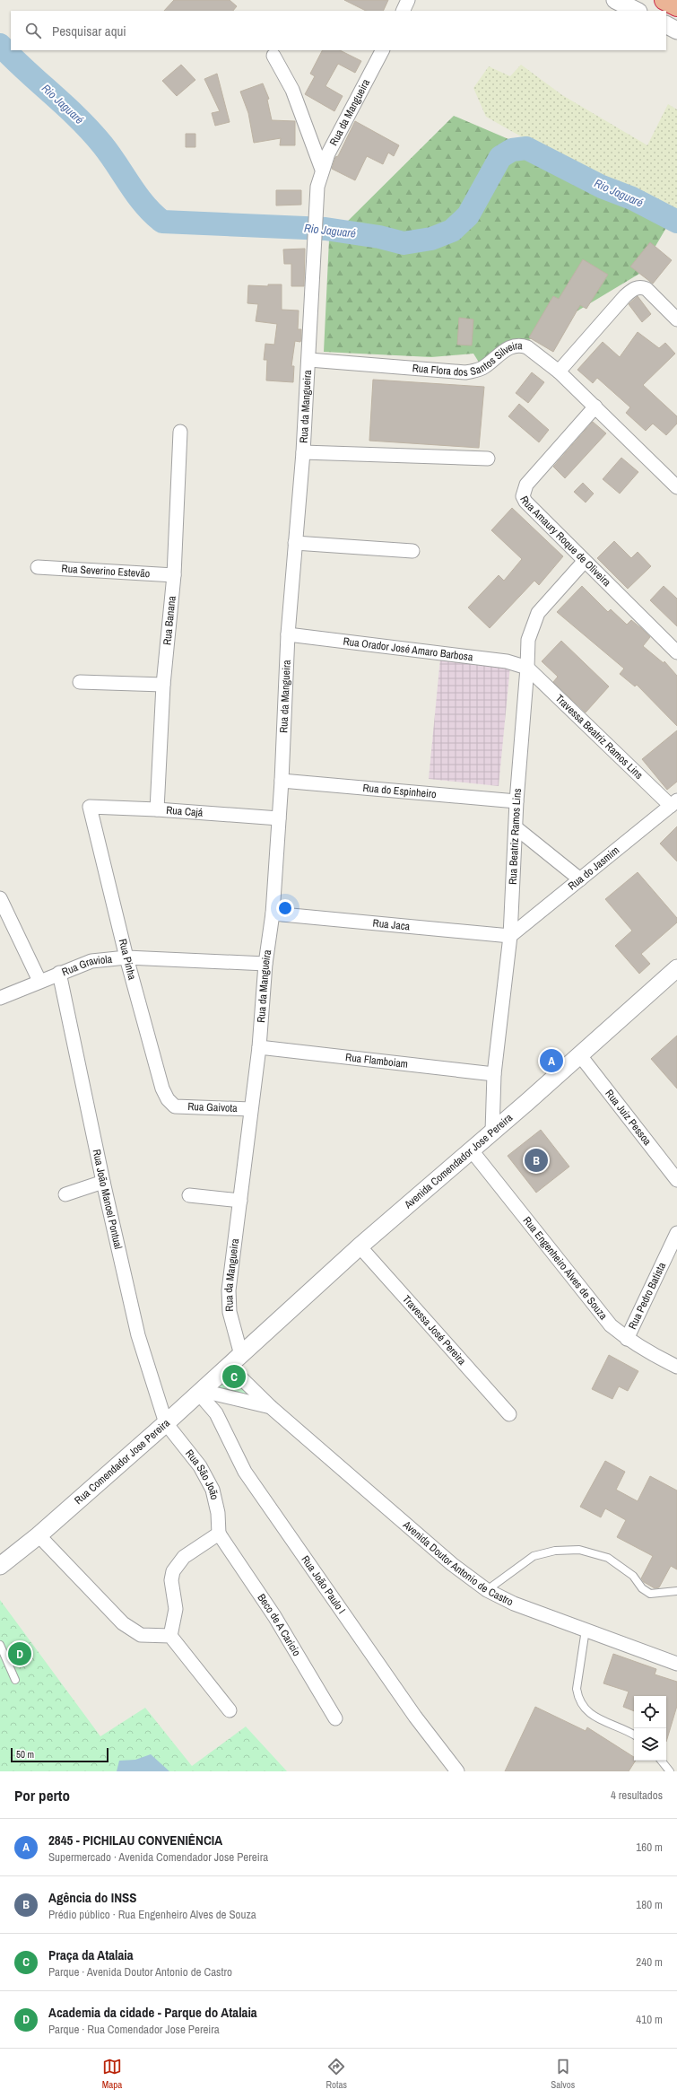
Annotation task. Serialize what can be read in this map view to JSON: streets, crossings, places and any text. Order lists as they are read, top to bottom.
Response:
{
  "streets": {
    "street": [
      "Rua da Mangueira",
      "Rua Flora dos Santos Silveira",
      "Rua Amaury Roque de Oliveira",
      "Rua Severino Estevão",
      "Rua Banana",
      "Rua Orador José Amaro Barbosa",
      "Travessa Beatriz Ramos Lins",
      "Rua do Espinheiro",
      "Rua Cajá",
      "Rua Beatriz Ramos Lins",
      "Rua do Jasmim",
      "Rua Jaca",
      "Rua Pinha",
      "Rua Graviola",
      "Rua Flamboiam",
      "Rua Gaivota",
      "Rua Juiz Pessoa",
      "Avenida Comendador Jose Pereira",
      "Rua João Manoel Pontual",
      "Rua Engenheiro Alves de Souza",
      "Rua Pedro Batista",
      "Travessa José Pereira",
      "Rua Comendador Jose Pereira",
      "Rua São João",
      "Avenida Doutor Antonio de Castro",
      "Rua João Paulo I",
      "Beco de A Caricio"
    ]
  },
  "crossings": [
    ["Rua da Mangueira", "Rua Flora dos Santos Silveira"],
    ["Rua da Mangueira", "Rua Orador José Amaro Barbosa"],
    ["Rua da Mangueira", "Rua do Espinheiro"],
    ["Rua da Mangueira", "Rua Cajá"],
    ["Rua da Mangueira", "Rua Jaca"],
    ["Rua da Mangueira", "Rua Graviola"],
    ["Rua da Mangueira", "Rua Flamboiam"],
    ["Rua da Mangueira", "Rua Gaivota"],
    ["Rua da Mangueira", "Avenida Comendador Jose Pereira"],
    ["Rua da Mangueira", "Rua Comendador Jose Pereira"],
    ["Rua Flora dos Santos Silveira", "Rua Amaury Roque de Oliveira"],
    ["Rua Amaury Roque de Oliveira", "Rua Beatriz Ramos Lins"],
    ["Rua Severino Estevão", "Rua Banana"],
    ["Rua Banana", "Rua Cajá"],
    ["Rua Orador José Amaro Barbosa", "Travessa Beatriz Ramos Lins"],
    ["Rua Orador José Amaro Barbosa", "Rua Beatriz Ramos Lins"],
    ["Travessa Beatriz Ramos Lins", "Rua Beatriz Ramos Lins"],
    ["Travessa Beatriz Ramos Lins", "Rua do Jasmim"],
    ["Rua do Espinheiro", "Rua Beatriz Ramos Lins"],
    ["Rua Cajá", "Rua Pinha"],
    ["Rua Beatriz Ramos Lins", "Rua do Jasmim"],
    ["Rua Beatriz Ramos Lins", "Rua Jaca"],
    ["Rua Beatriz Ramos Lins", "Rua Flamboiam"],
    ["Rua Beatriz Ramos Lins", "Avenida Comendador Jose Pereira"],
    ["Rua do Jasmim", "Rua Jaca"],
    ["Rua Pinha", "Rua Graviola"],
    ["Rua Pinha", "Rua Gaivota"],
    ["Rua Graviola", "Rua João Manoel Pontual"],
    ["Rua Juiz Pessoa", "Avenida Comendador Jose Pereira"],
    ["Avenida Comendador Jose Pereira", "Rua Engenheiro Alves de Souza"],
    ["Avenida Comendador Jose Pereira", "Travessa José Pereira"],
    ["Avenida Comendador Jose Pereira", "Rua Comendador Jose Pereira"],
    ["Rua João Manoel Pontual", "Rua Comendador Jose Pereira"],
    ["Rua João Manoel Pontual", "Rua São João"],
    ["Rua Engenheiro Alves de Souza", "Rua Pedro Batista"],
    ["Rua Comendador Jose Pereira", "Rua São João"],
    ["Rua Comendador Jose Pereira", "Avenida Doutor Antonio de Castro"],
    ["Rua Comendador Jose Pereira", "Rua João Paulo I"],
    ["Rua São João", "Beco de A Caricio"],
    ["Avenida Doutor Antonio de Castro", "Rua João Paulo I"]
  ],
  "water": ["Rio Jaguaré"],
  "scale_bar": "50 m",
  "page": {
    "search": "Pesquisar aqui",
    "pins": [
      "A",
      "B",
      "C",
      "D"
    ],
    "scale": "50 m",
    "heading": ["Por perto", "4 resultados"],
    "list": [
      {
        "mark": "A",
        "name": "2845 - PICHILAU CONVENIÊNCIA",
        "note": "Supermercado · Avenida Comendador Jose Pereira",
        "value": "160 m"
      },
      {
        "mark": "B",
        "name": "Agência do INSS",
        "note": "Prédio público · Rua Engenheiro Alves de Souza",
        "value": "180 m"
      },
      {
        "mark": "C",
        "name": "Praça da Atalaia",
        "note": "Parque · Avenida Doutor Antonio de Castro",
        "value": "240 m"
      },
      {
        "mark": "D",
        "name": "Academia da cidade - Parque do Atalaia",
        "note": "Parque · Rua Comendador Jose Pereira",
        "value": "410 m"
      }
    ],
    "nav": ["Mapa", "Rotas", "Salvos"]
  }
}
